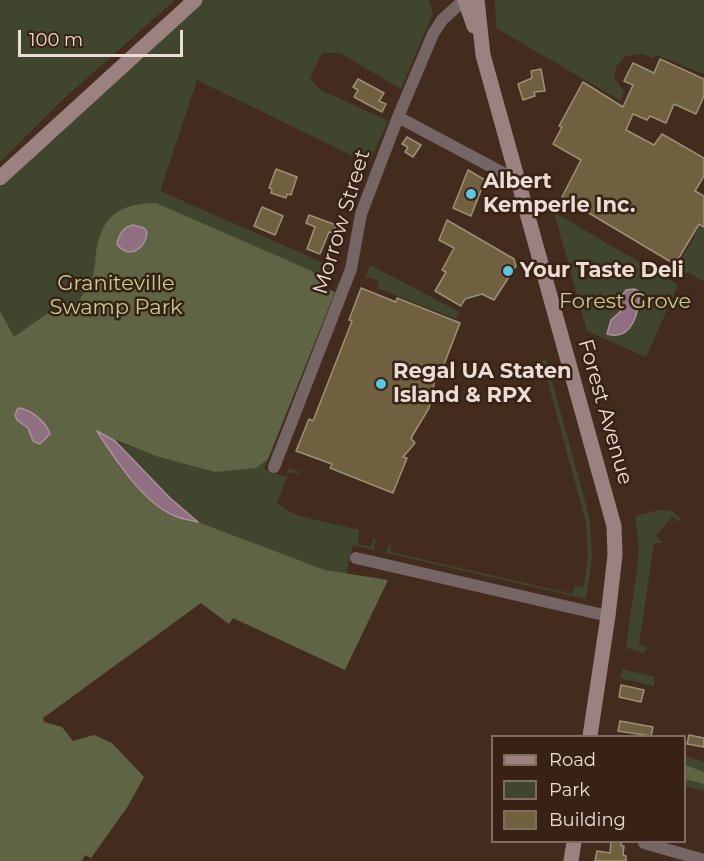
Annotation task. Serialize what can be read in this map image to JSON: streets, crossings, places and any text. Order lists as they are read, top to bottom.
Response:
{
  "streets": {
    "main road": ["Forest Avenue"],
    "street": ["Morrow Street"]
  },
  "parks": ["Graniteville Swamp Park", "Forest Grove"],
  "places": ["Albert Kemperle Inc.", "Your Taste Deli", "Regal UA Staten Island & RPX"],
  "legend": ["Road", "Park", "Building"],
  "scale_bar": "100 m"
}
